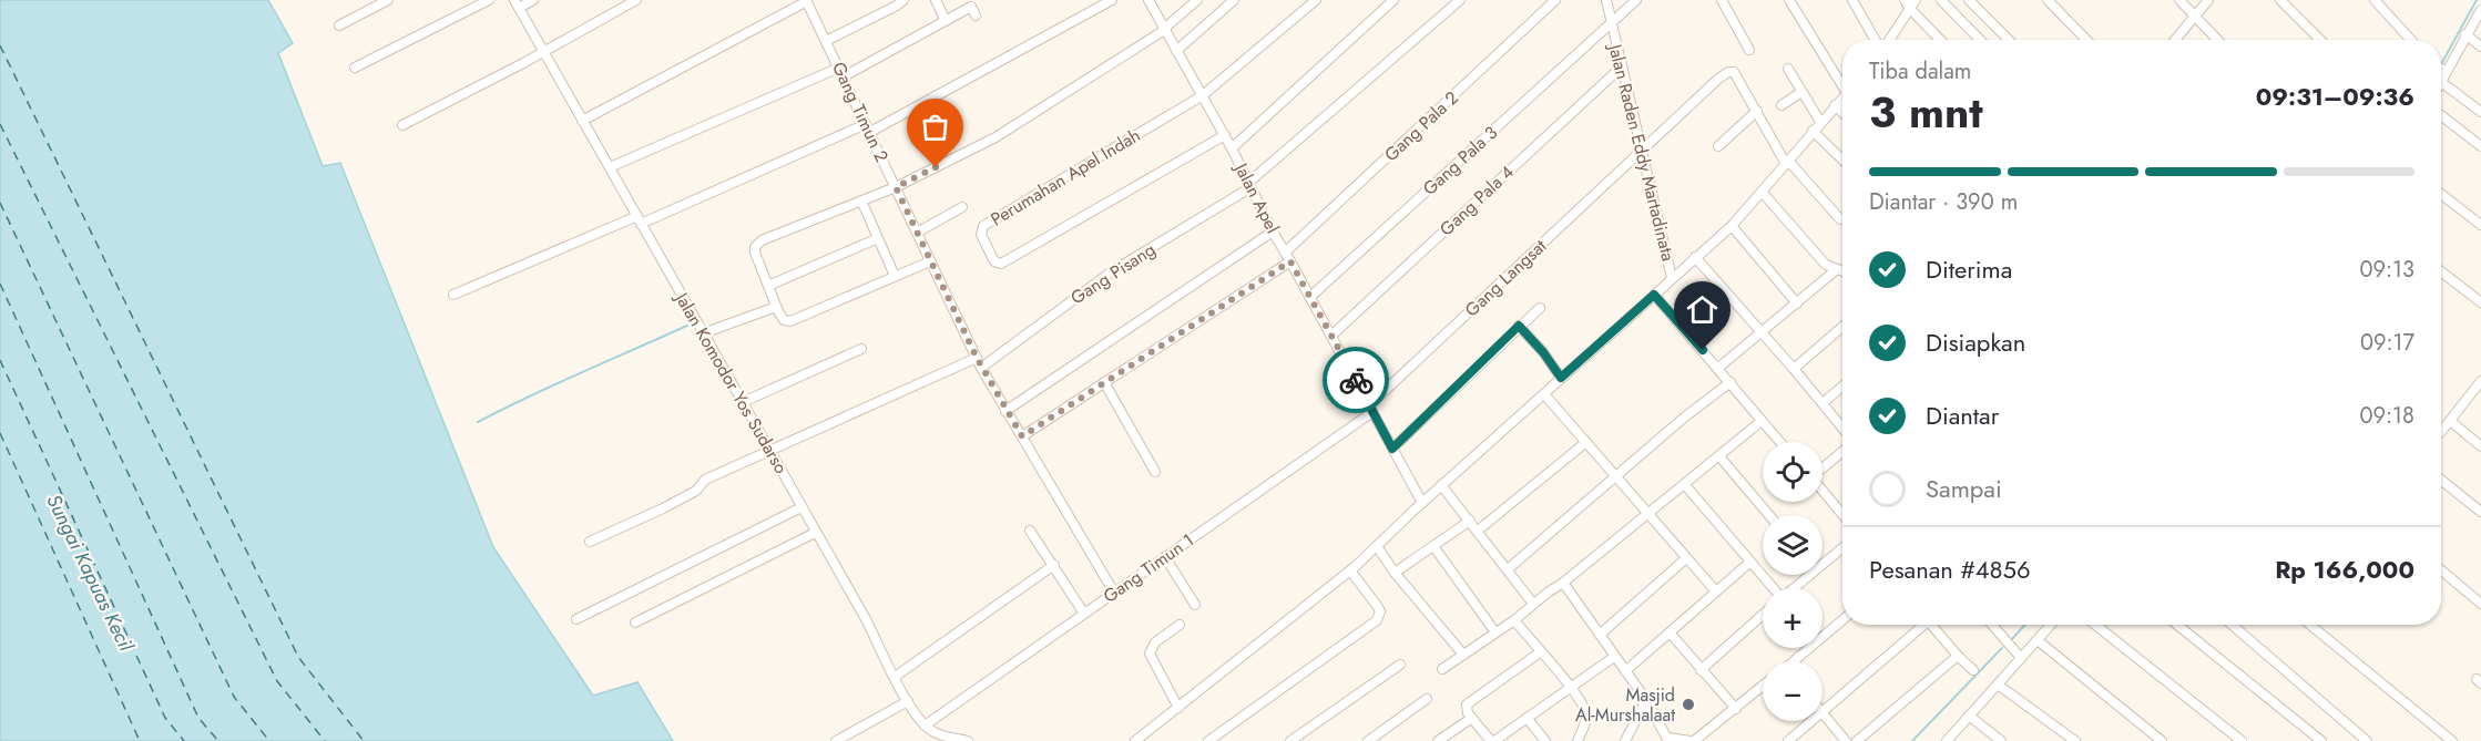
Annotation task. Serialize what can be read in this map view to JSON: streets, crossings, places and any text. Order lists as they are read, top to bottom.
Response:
{
  "streets": {
    "street": [
      "Gang Timun 2",
      "Gang Pala 2",
      "Jalan Raden Eddy Martadinata",
      "Gang Pala 3",
      "Perumahan Apel Indah",
      "Jalan Apel",
      "Gang Pala 4",
      "Gang Pisang",
      "Gang Langsat",
      "Jalan Komodor Yos Sudarso",
      "Gang Timun 1"
    ]
  },
  "crossings": [
    ["Gang Timun 2", "Gang Pisang"],
    ["Gang Timun 2", "Gang Timun 1"],
    ["Gang Pala 2", "Jalan Apel"],
    ["Jalan Raden Eddy Martadinata", "Gang Pala 3"],
    ["Jalan Raden Eddy Martadinata", "Jalan Apel"],
    ["Jalan Raden Eddy Martadinata", "Gang Pala 4"],
    ["Jalan Raden Eddy Martadinata", "Gang Langsat"],
    ["Gang Pala 3", "Jalan Apel"],
    ["Perumahan Apel Indah", "Jalan Apel"],
    ["Jalan Apel", "Gang Pala 4"],
    ["Jalan Apel", "Gang Pisang"],
    ["Jalan Apel", "Gang Langsat"],
    ["Jalan Apel", "Gang Timun 1"],
    ["Gang Langsat", "Gang Timun 1"],
    ["Jalan Komodor Yos Sudarso", "Gang Timun 1"]
  ],
  "water": ["Sungai Kapuas Kecil"],
  "places": ["Masjid Al-Murshalaat"],
  "page": {
    "heading": ["3 mnt", "Tiba dalam", "09:31–09:36"],
    "panel": ["Pesanan #4856", "Rp 166,000"],
    "bar": "Diantar · 390 m",
    "list": [
      ["Diterima", "09:13"],
      ["Disiapkan", "09:17"],
      ["Diantar", "09:18"],
      "Sampai"
    ],
    "map_buttons": ["+", "−"]
  }
}
